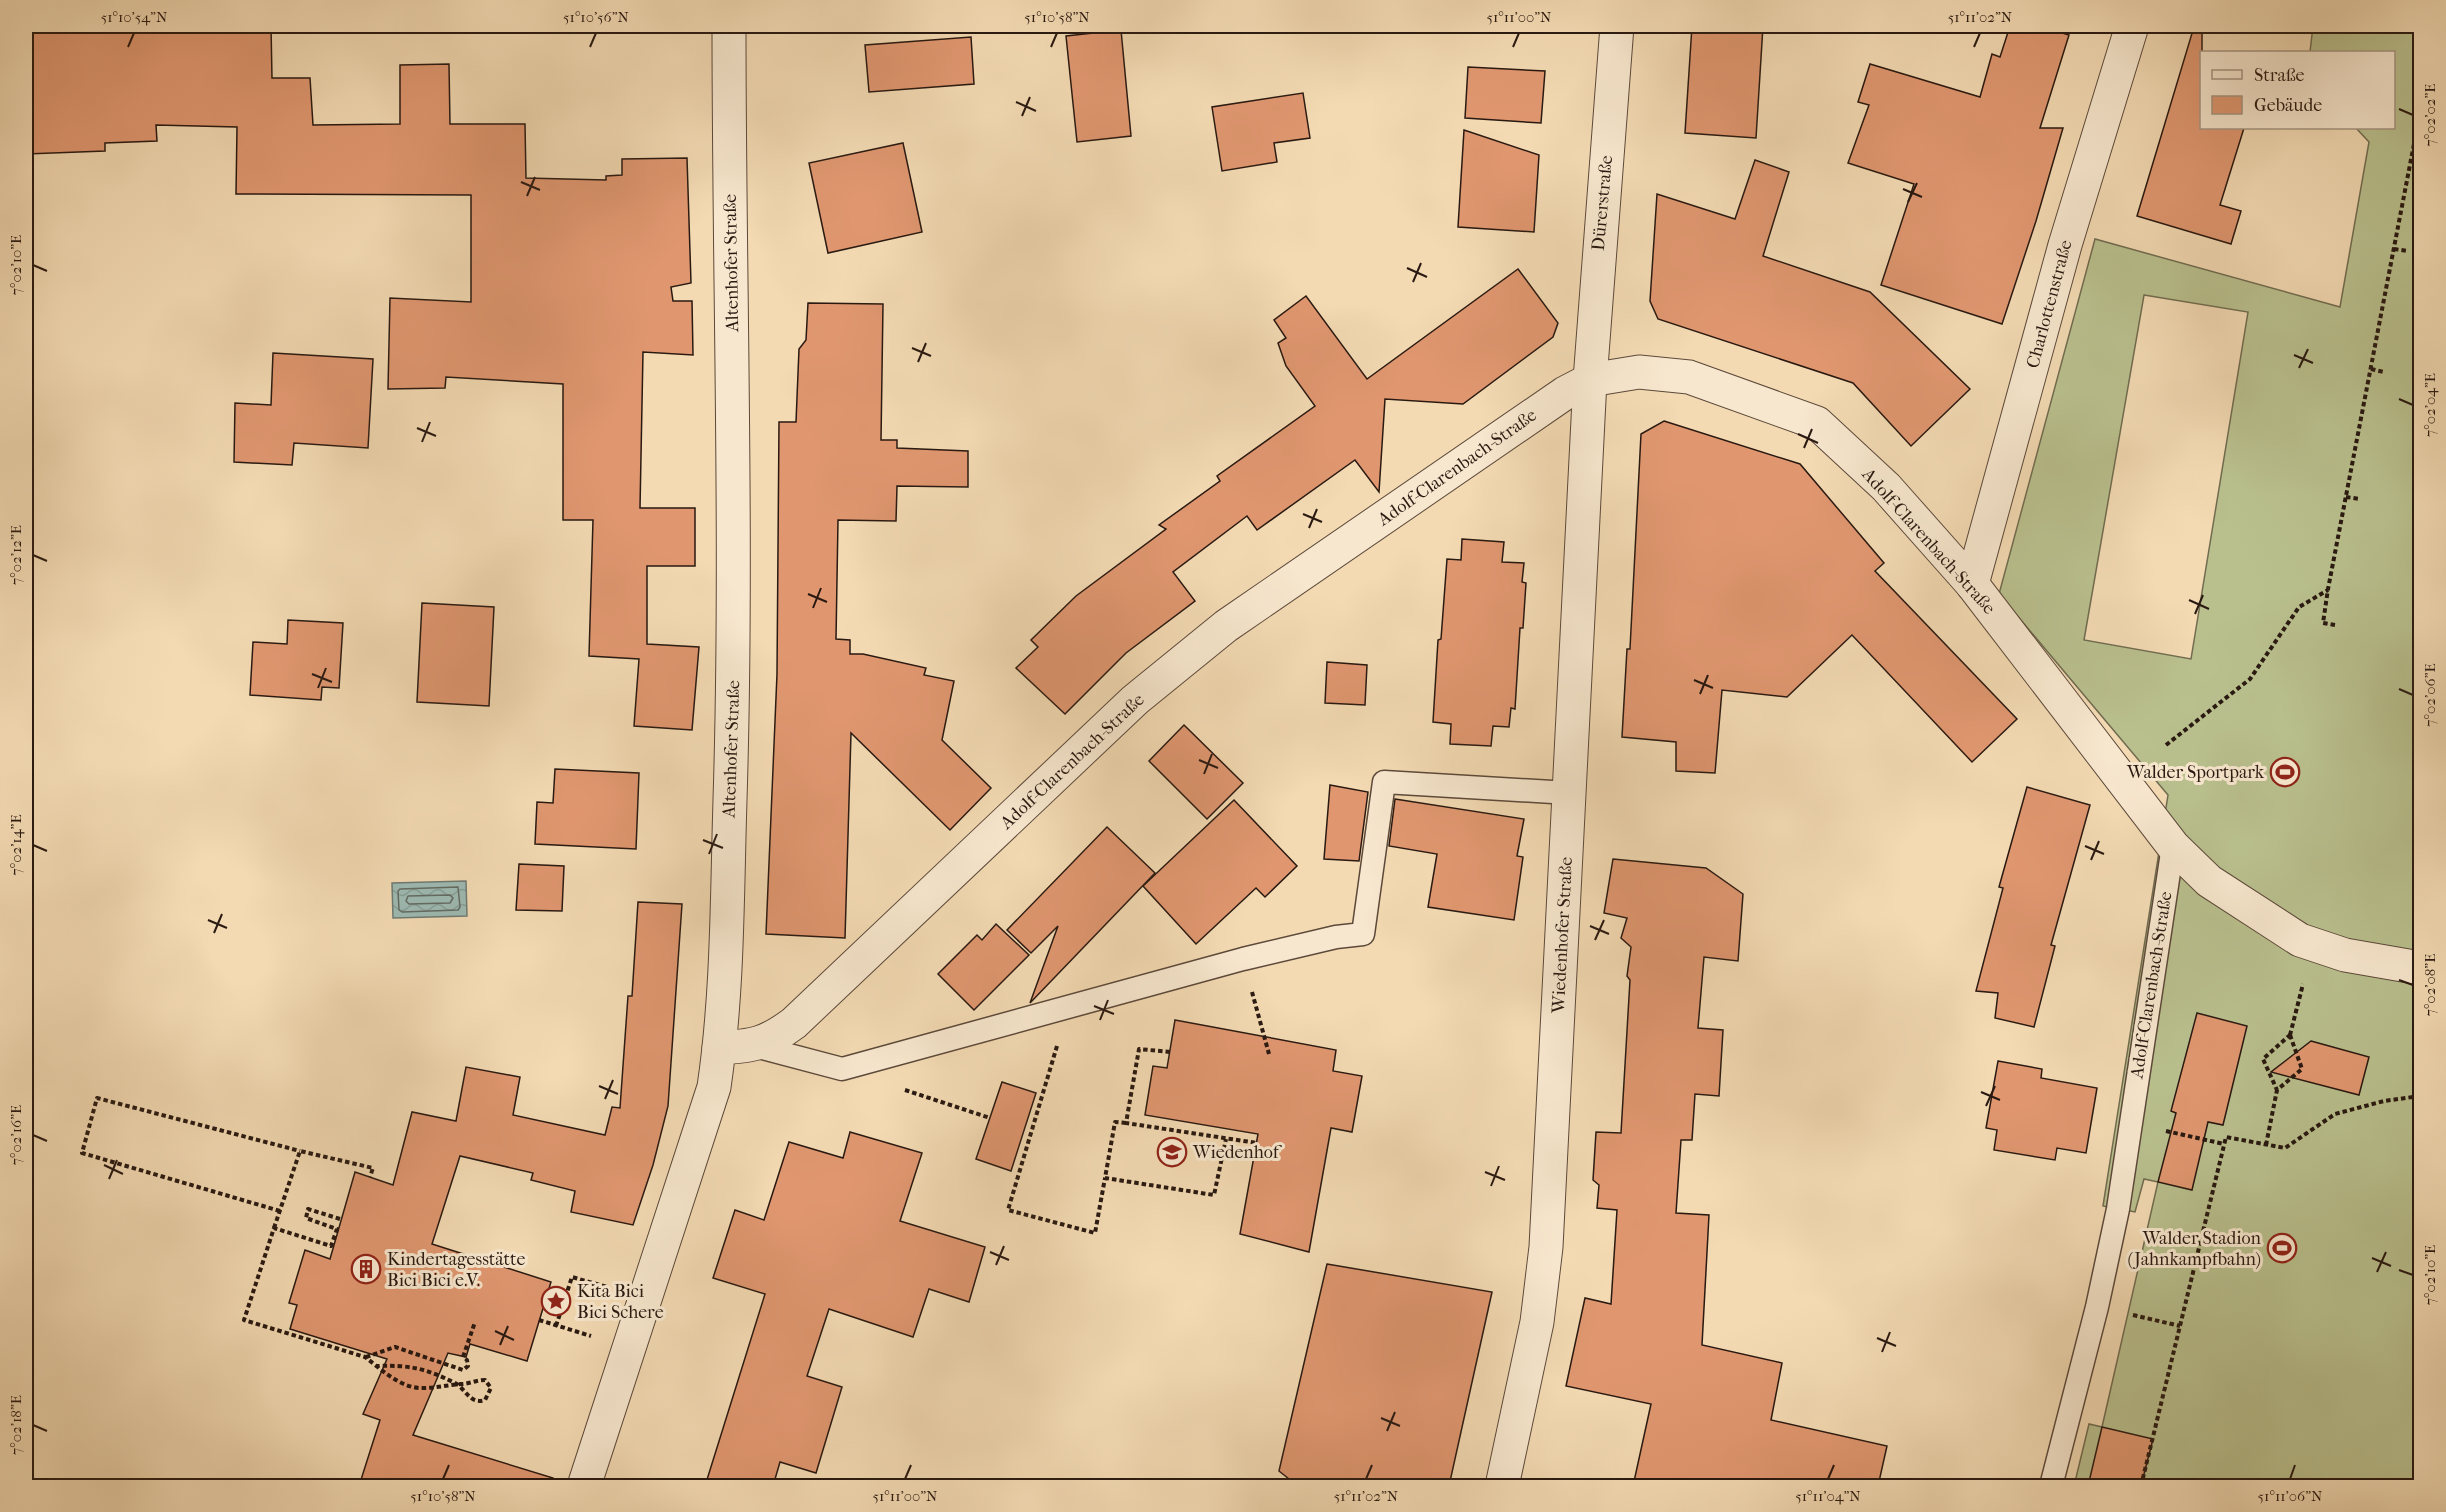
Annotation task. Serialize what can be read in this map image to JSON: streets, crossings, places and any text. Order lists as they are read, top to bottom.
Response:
{
  "streets": {
    "street": [
      "Dürerstraße",
      "Altenhofer Straße",
      "Charlottenstraße",
      "Adolf-Clarenbach-Straße",
      "Wiedenhofer Straße"
    ]
  },
  "crossings": [
    ["Dürerstraße", "Adolf-Clarenbach-Straße"],
    ["Dürerstraße", "Wiedenhofer Straße"],
    ["Altenhofer Straße", "Adolf-Clarenbach-Straße"],
    ["Charlottenstraße", "Adolf-Clarenbach-Straße"],
    ["Adolf-Clarenbach-Straße", "Wiedenhofer Straße"]
  ],
  "places": {
    "sports": ["Walder Sportpark", "Walder Stadion (Jahnkampfbahn)"],
    "school or university": ["Wiedenhof"],
    "building": ["Kindertagesstätte Bici Bici e.V."],
    "place": ["Kita Bici Bici Schere"]
  },
  "legend": ["Straße", "Gebäude"],
  "coordinates": [
    "51°10'54\"N",
    "51°10'56\"N",
    "51°10'58\"N",
    "51°11'00\"N",
    "51°11'02\"N",
    "7°02'02\"E",
    "7°02'10\"E",
    "7°02'04\"E",
    "7°02'12\"E",
    "7°02'06\"E",
    "7°02'14\"E",
    "7°02'08\"E",
    "7°02'16\"E",
    "7°02'18\"E",
    "51°11'04\"N",
    "51°11'06\"N"
  ]
}
